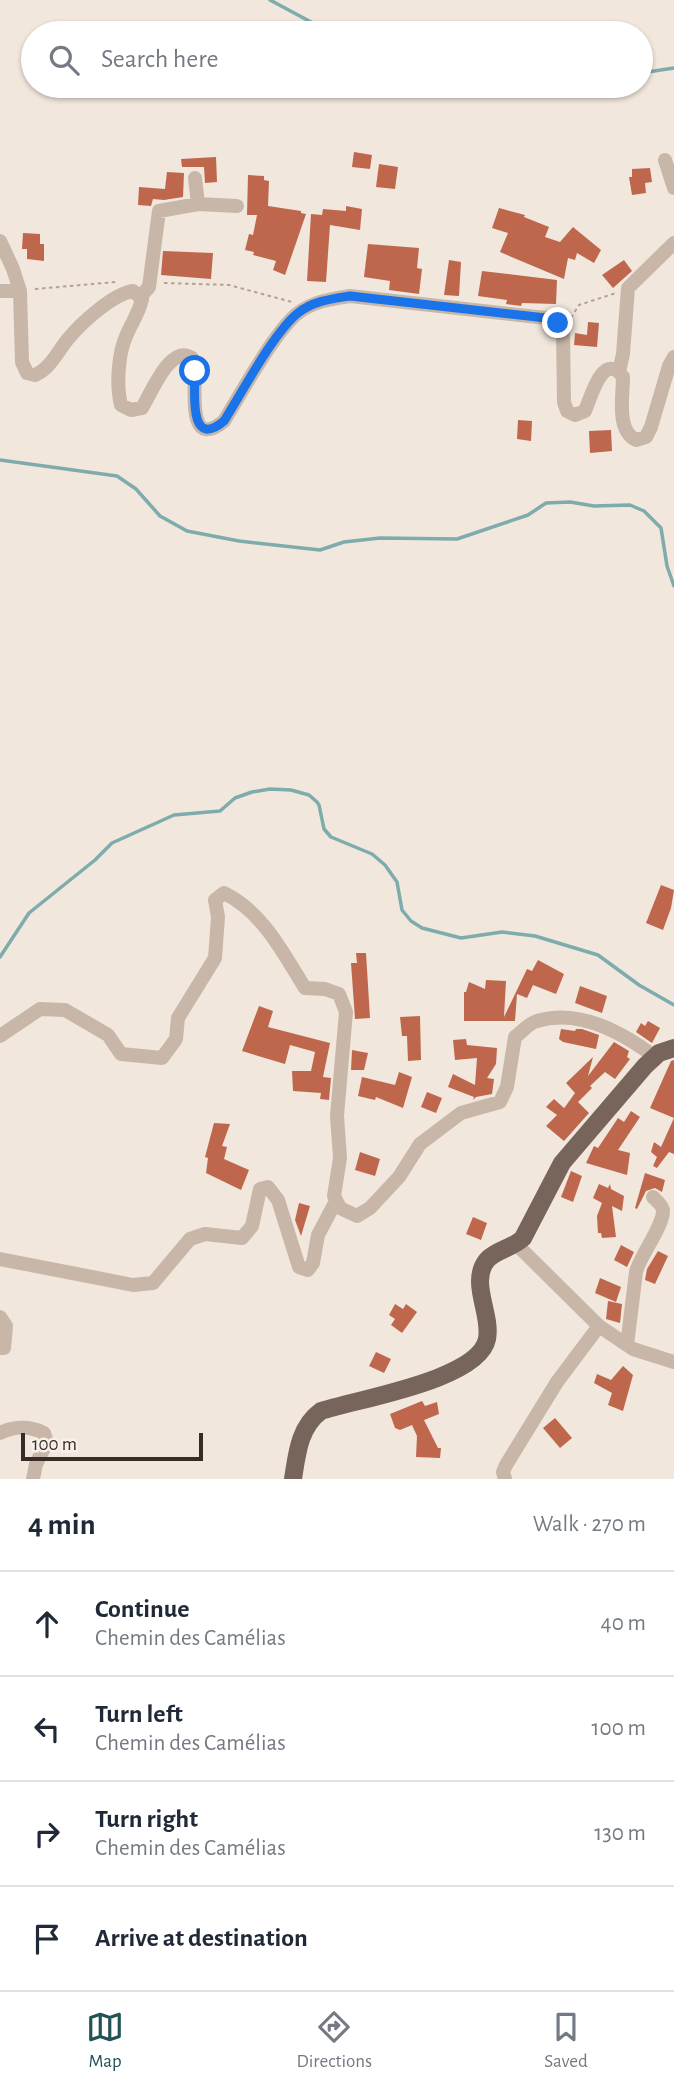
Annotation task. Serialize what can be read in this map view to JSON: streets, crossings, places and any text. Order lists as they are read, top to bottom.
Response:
{
  "scale_bar": "100 m",
  "page": {
    "search": "Search here",
    "scale": "100 m",
    "heading": ["4 min", "Walk · 270 m"],
    "list": [
      ["Continue", "Chemin des Camélias", "40 m"],
      ["Turn left", "Chemin des Camélias", "100 m"],
      ["Turn right", "Chemin des Camélias", "130 m"],
      "Arrive at destination"
    ],
    "nav": ["Map", "Directions", "Saved"]
  }
}
